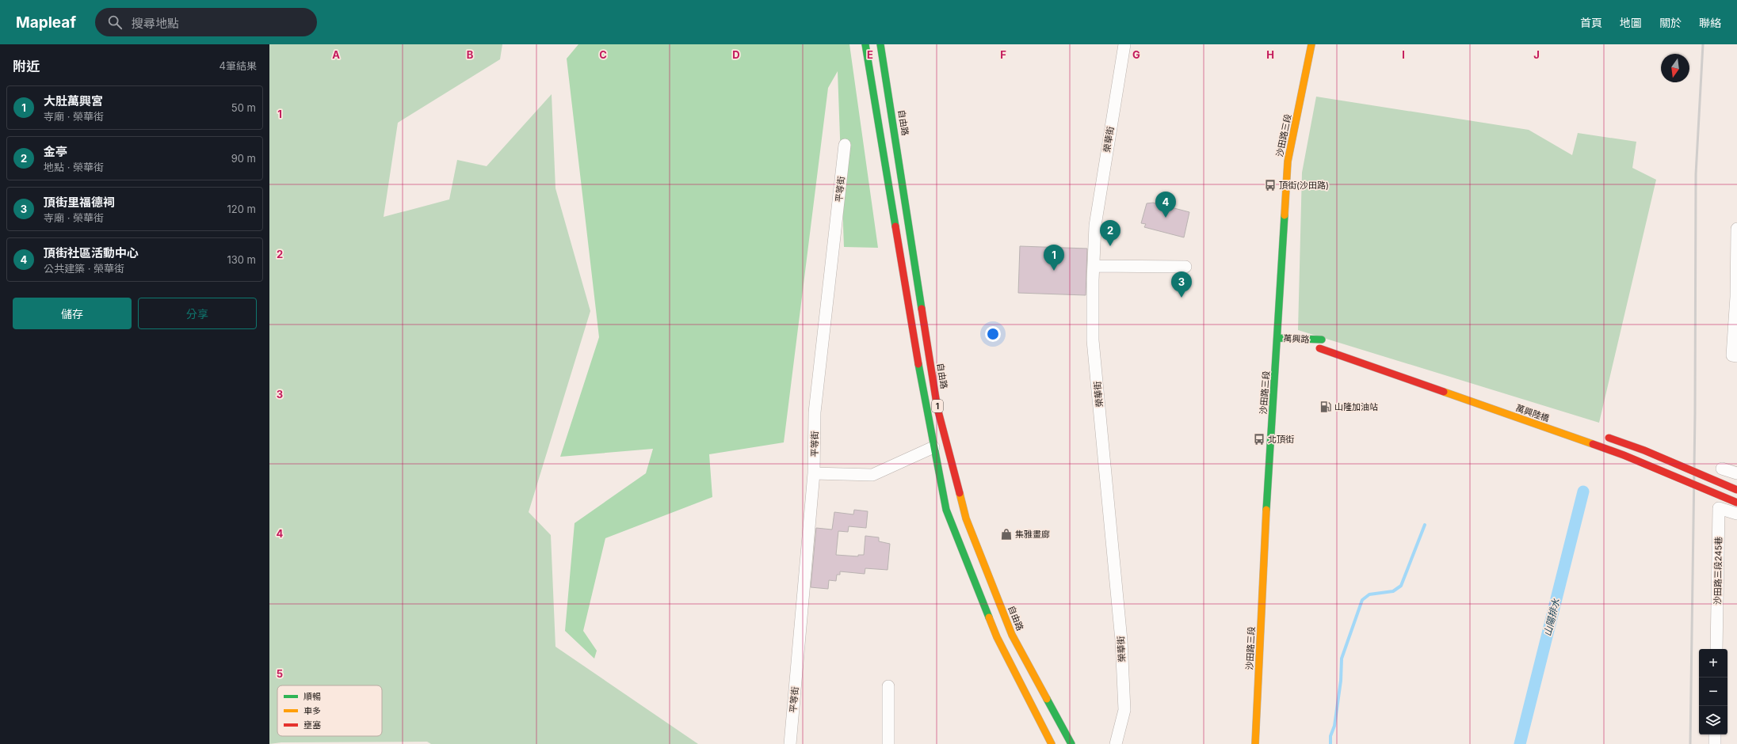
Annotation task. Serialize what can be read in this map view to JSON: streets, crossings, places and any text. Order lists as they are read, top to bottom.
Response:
{
  "streets": {
    "main road": [
      "自由路",
      "沙田路三段",
      "萬興路",
      "1",
      "萬興陸橋"
    ],
    "street": ["榮華街", "平等街", "沙田路三段245巷"]
  },
  "crossings": [
    ["沙田路三段", "萬興路"],
    ["萬興路", "萬興陸橋"]
  ],
  "water": ["山陽排水"],
  "places": {
    "bus stop": ["頂街(沙田路)", "北頂街"],
    "fuel station": ["山隆加油站"],
    "shop": ["集雅畫廊"]
  },
  "legend": ["順暢", "車多", "壅塞"],
  "north": "bottom",
  "page": {
    "header": "Mapleaf",
    "search": "搜尋地點",
    "nav": [
      "首頁",
      "地圖",
      "關於",
      "聯絡"
    ],
    "heading": ["附近", "4筆結果"],
    "list": [
      {
        "mark": "1",
        "name": "大肚萬興宮",
        "note": "寺廟 · 榮華街",
        "value": "50 m"
      },
      {
        "mark": "2",
        "name": "金亭",
        "note": "地點 · 榮華街",
        "value": "90 m"
      },
      {
        "mark": "3",
        "name": "頂街里福德祠",
        "note": "寺廟 · 榮華街",
        "value": "120 m"
      },
      {
        "mark": "4",
        "name": "頂街社區活動中心",
        "note": "公共建築 · 榮華街",
        "value": "130 m"
      }
    ],
    "pins": [
      "4",
      "2",
      "1",
      "3"
    ],
    "buttons": ["儲存", "分享"],
    "map_buttons": ["+", "−"]
  },
  "grid": {
    "columns": [
      "A",
      "B",
      "C",
      "D",
      "E",
      "F",
      "G",
      "H",
      "I",
      "J"
    ],
    "rows": [
      "1",
      "2",
      "3",
      "4",
      "5"
    ]
  }
}
